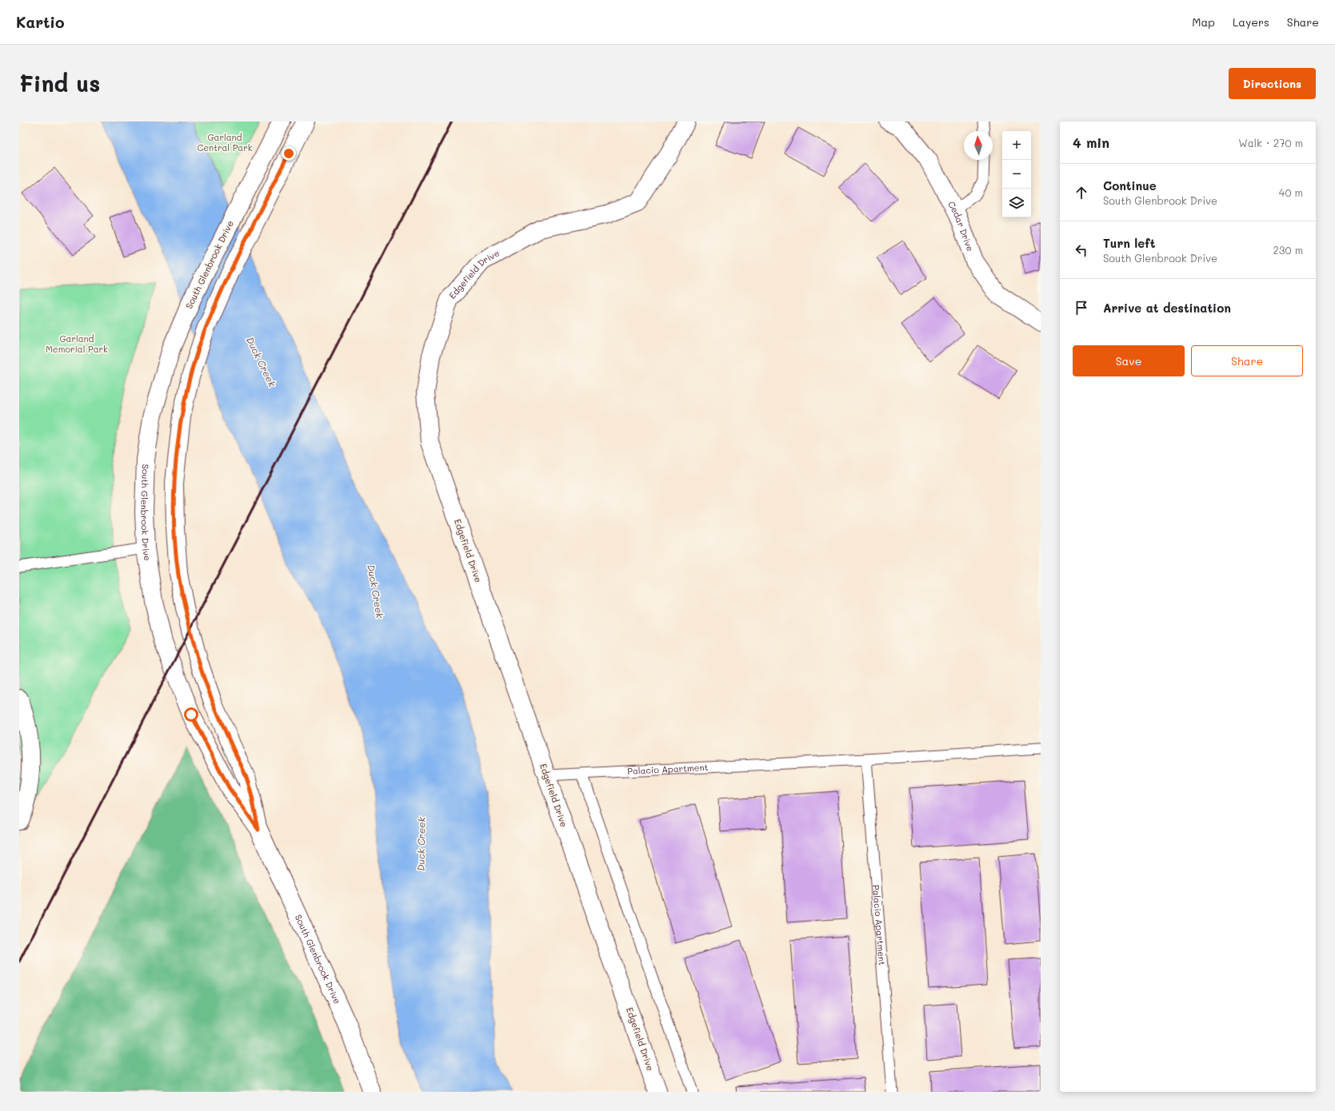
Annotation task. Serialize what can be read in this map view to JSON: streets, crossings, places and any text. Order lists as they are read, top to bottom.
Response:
{
  "streets": {
    "street": ["Cedar Drive", "South Glenbrook Drive", "Edgefield Drive"],
    "lane": ["Palacio Apartment"]
  },
  "crossings": [
    ["Edgefield Drive", "Palacio Apartment"]
  ],
  "water": ["Duck Creek"],
  "parks": ["Garland Central Park", "Garland Memorial Park"],
  "north": "top",
  "page": {
    "header": "Kartio",
    "nav": ["Map", "Layers", "Share"],
    "buttons": [
      "Directions",
      ["Save", "Share"]
    ],
    "title": "Find us",
    "heading": ["4 min", "Walk · 270 m"],
    "map_buttons": ["+", "−"],
    "list": [
      ["Continue", "South Glenbrook Drive", "40 m"],
      ["Turn left", "South Glenbrook Drive", "230 m"],
      "Arrive at destination"
    ]
  }
}
